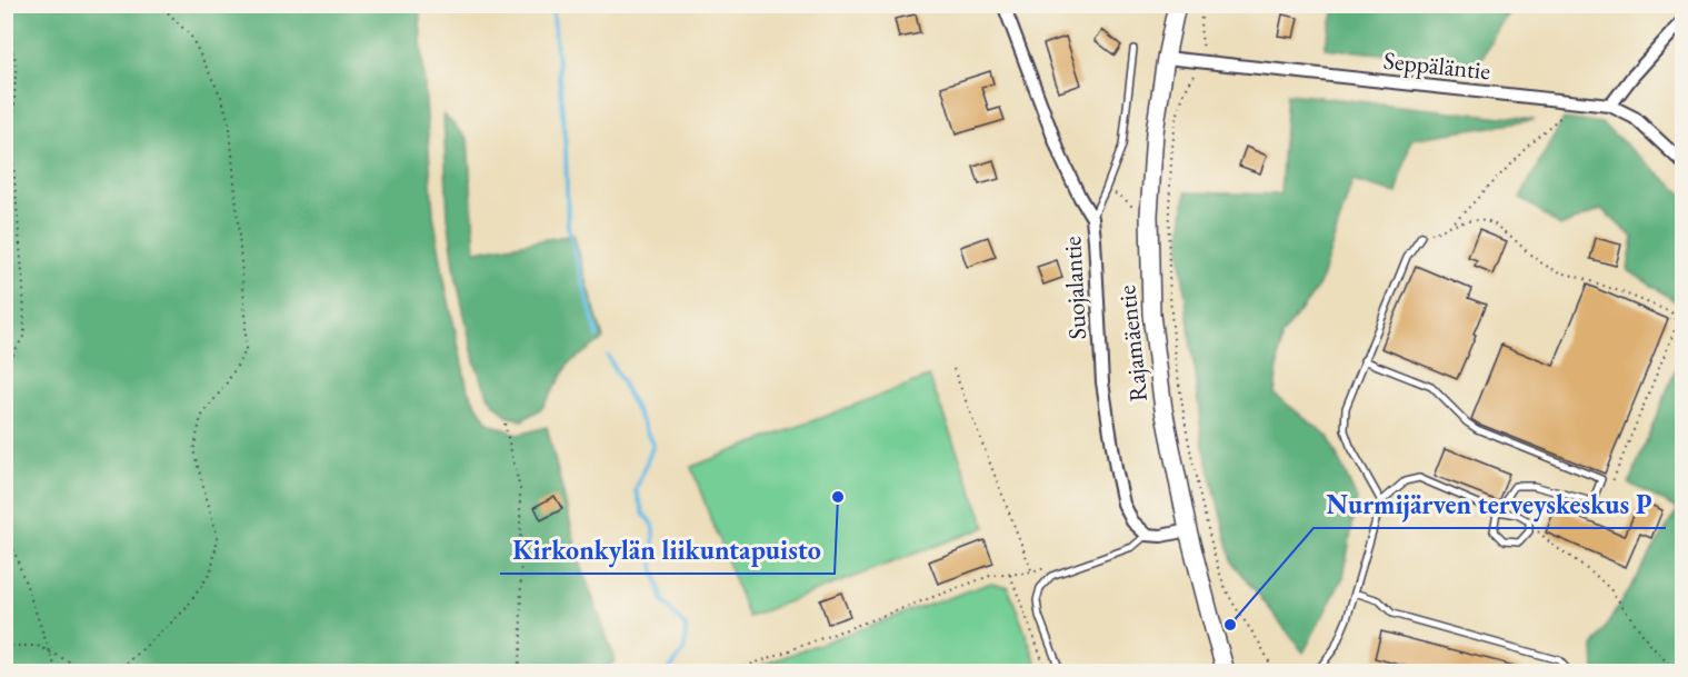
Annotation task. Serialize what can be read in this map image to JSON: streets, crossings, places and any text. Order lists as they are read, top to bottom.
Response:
{
  "streets": {
    "main road": ["Rajamäentie"],
    "street": ["Seppäläntie", "Suojalantie"]
  },
  "crossings": [
    ["Seppäläntie", "Rajamäentie"]
  ],
  "places": ["Kirkonkylän liikuntapuisto", "Nurmijärven terveyskeskus P"]
}
